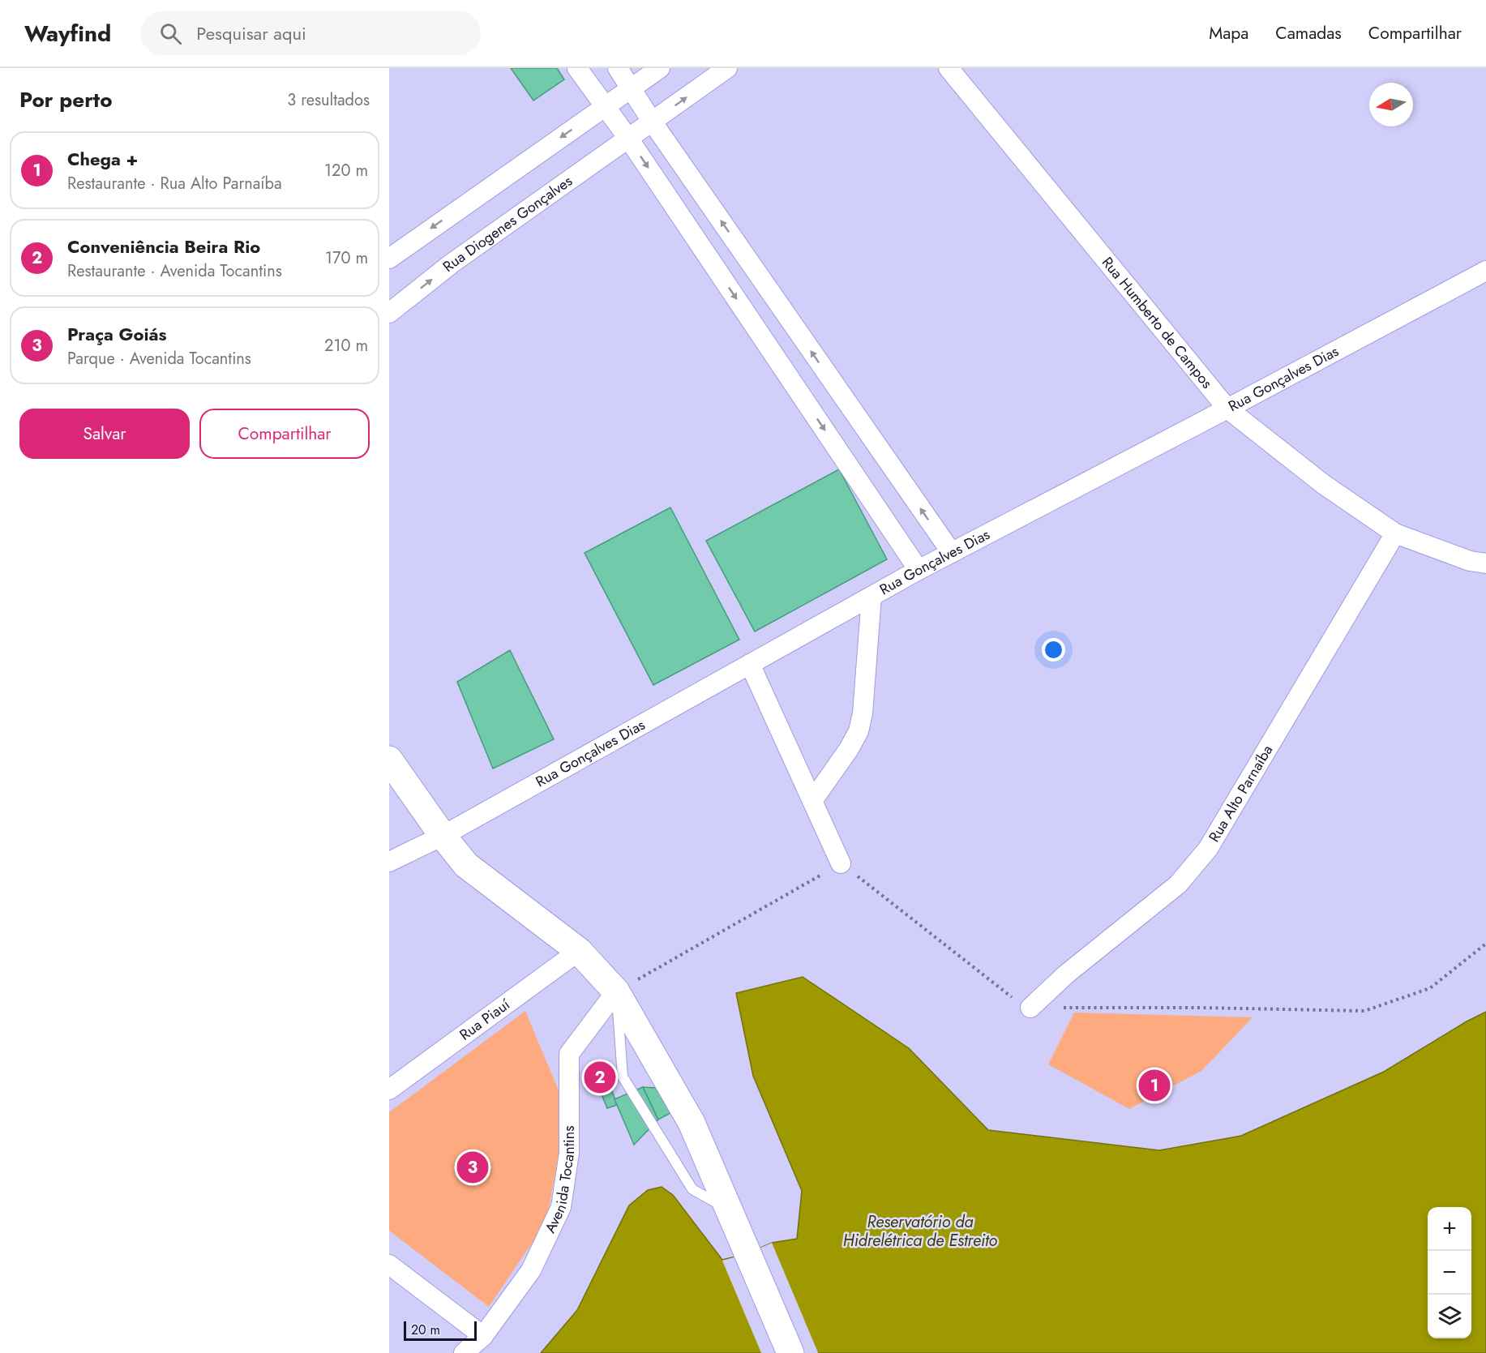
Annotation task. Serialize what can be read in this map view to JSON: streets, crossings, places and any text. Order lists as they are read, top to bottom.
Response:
{
  "streets": {
    "street": [
      "Rua Diogenes Gonçalves",
      "Rua Humberto de Campos",
      "Rua Gonçalves Dias",
      "Rua Alto Parnaíba",
      "Rua Piauí",
      "Avenida Tocantins"
    ]
  },
  "crossings": [
    ["Rua Humberto de Campos", "Rua Gonçalves Dias"],
    ["Rua Humberto de Campos", "Rua Alto Parnaíba"]
  ],
  "water": ["Reservatório da Hidrelétrica de Estreito"],
  "scale_bar": "20 m",
  "north": "left",
  "page": {
    "header": "Wayfind",
    "search": "Pesquisar aqui",
    "nav": ["Mapa", "Camadas", "Compartilhar"],
    "heading": ["Por perto", "3 resultados"],
    "list": [
      {
        "mark": "1",
        "name": "Chega +",
        "note": "Restaurante · Rua Alto Parnaíba",
        "value": "120 m"
      },
      {
        "mark": "2",
        "name": "Conveniência Beira Rio",
        "note": "Restaurante · Avenida Tocantins",
        "value": "170 m"
      },
      {
        "mark": "3",
        "name": "Praça Goiás",
        "note": "Parque · Avenida Tocantins",
        "value": "210 m"
      }
    ],
    "buttons": ["Salvar", "Compartilhar"],
    "pins": ["2", "1", "3"],
    "map_buttons": ["+", "−"],
    "scale": "20 m"
  }
}
